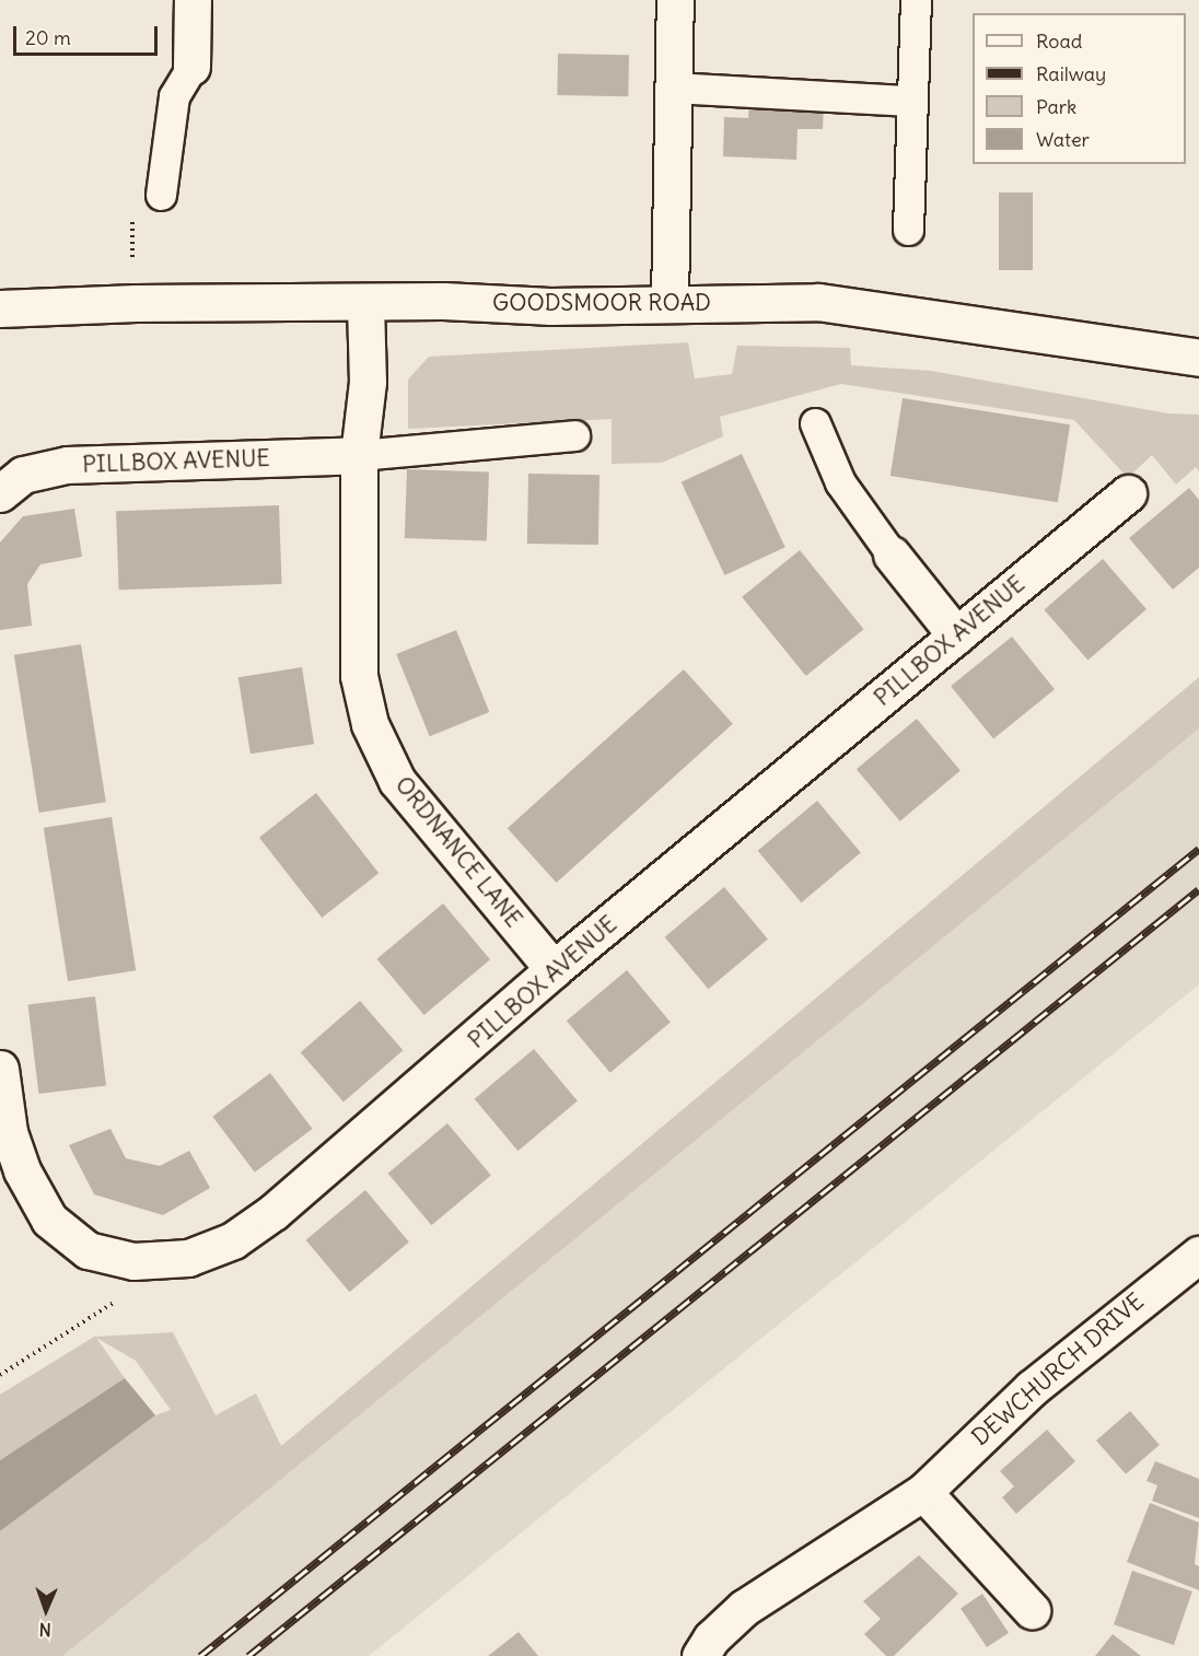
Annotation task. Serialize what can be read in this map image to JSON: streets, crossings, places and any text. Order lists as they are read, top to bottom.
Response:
{
  "streets": {
    "street": [
      "GOODSMOOR ROAD",
      "PILLBOX AVENUE",
      "ORDNANCE LANE",
      "DEWCHURCH DRIVE"
    ]
  },
  "crossings": [
    ["GOODSMOOR ROAD", "ORDNANCE LANE"],
    ["PILLBOX AVENUE", "ORDNANCE LANE"]
  ],
  "legend": [
    "Road",
    "Railway",
    "Park",
    "Water"
  ],
  "scale_bar": "20 m",
  "north": "bottom"
}
